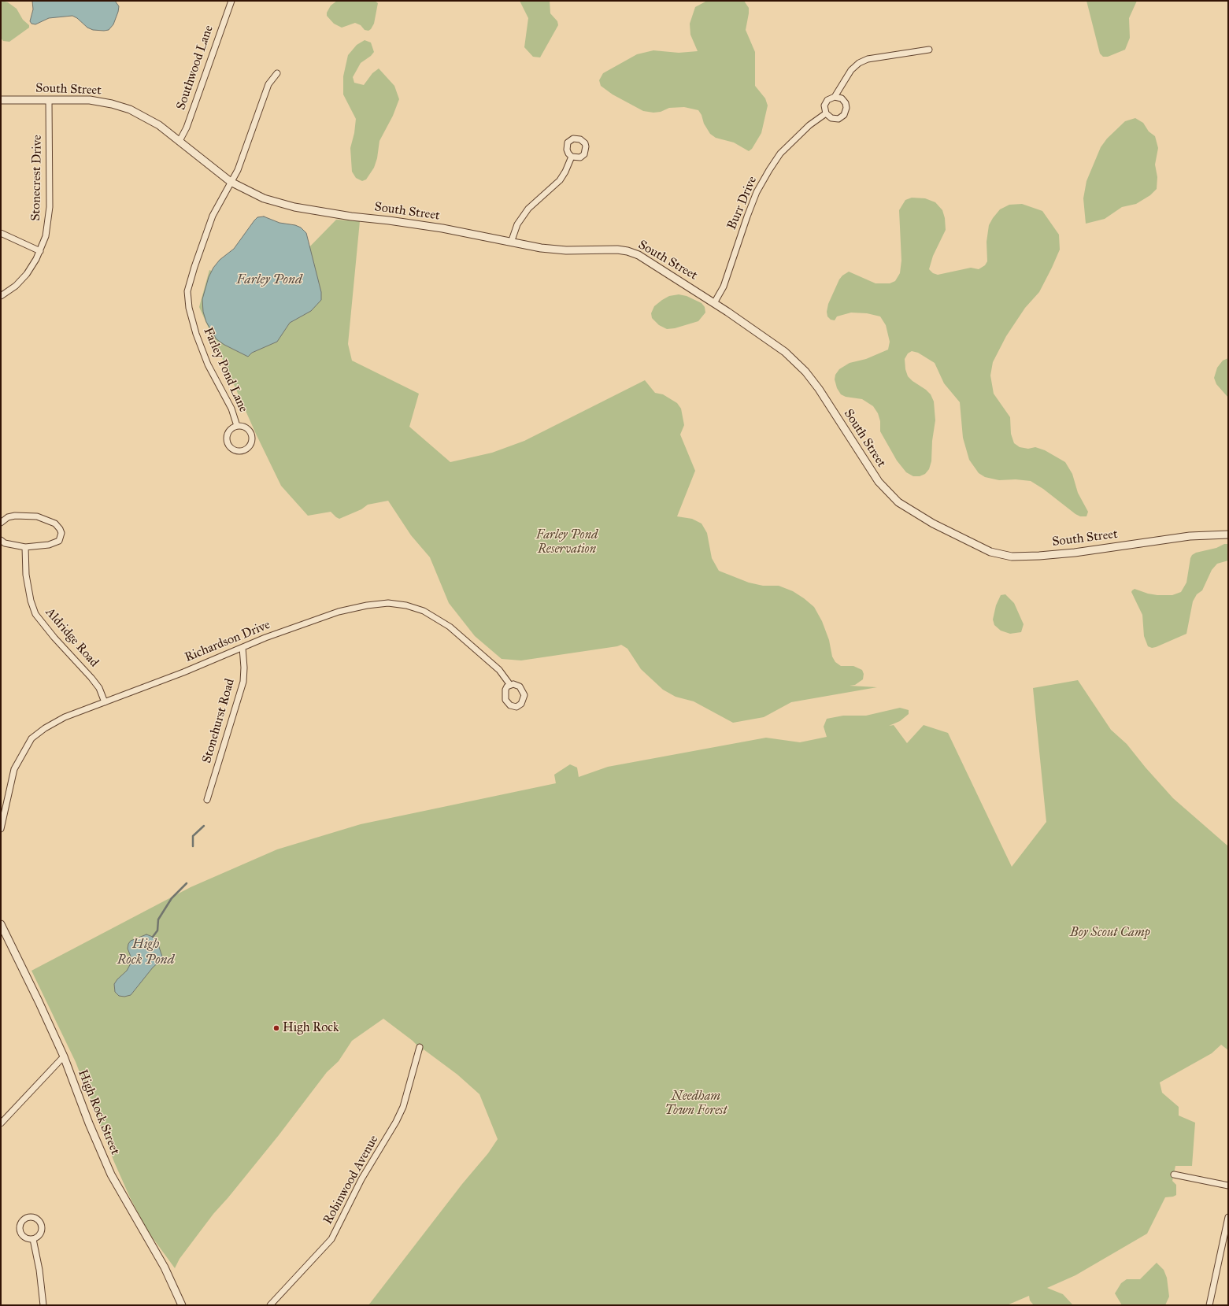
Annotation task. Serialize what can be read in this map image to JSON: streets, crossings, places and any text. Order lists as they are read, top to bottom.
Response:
{
  "streets": {
    "street": [
      "Southwood Lane",
      "South Street",
      "Stonecrest Drive",
      "Burr Drive",
      "Farley Pond Lane",
      "Aldridge Road",
      "Richardson Drive",
      "Stonehurst Road",
      "High Rock Street",
      "Robinwood Avenue"
    ]
  },
  "crossings": [
    ["Southwood Lane", "South Street"],
    ["South Street", "Stonecrest Drive"],
    ["South Street", "Burr Drive"],
    ["South Street", "Farley Pond Lane"],
    ["Aldridge Road", "Richardson Drive"],
    ["Richardson Drive", "Stonehurst Road"]
  ],
  "water": ["Farley Pond", "High Rock Pond"],
  "parks": ["Farley Pond Reservation", "Boy Scout Camp", "Needham Town Forest"],
  "places": ["High Rock"]
}
